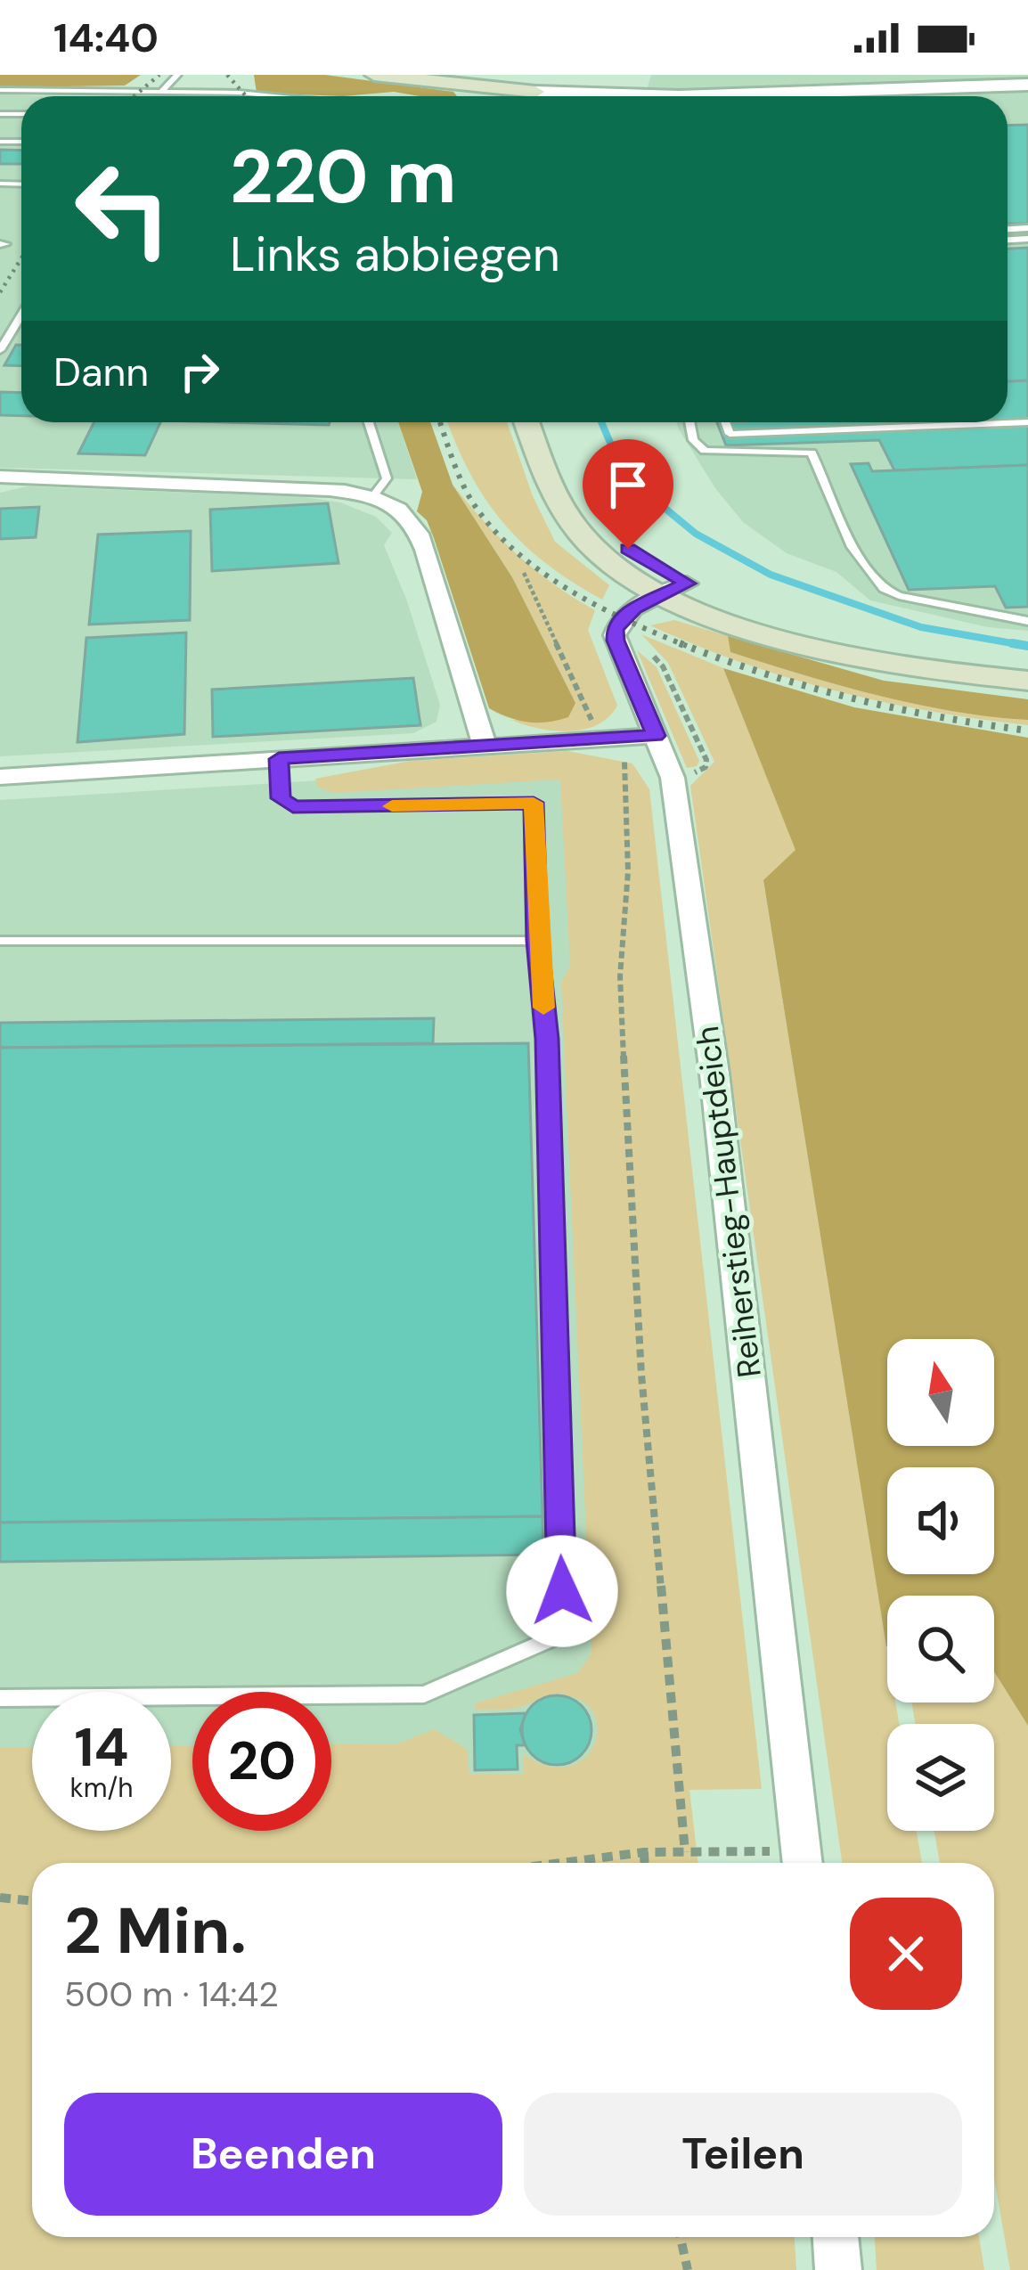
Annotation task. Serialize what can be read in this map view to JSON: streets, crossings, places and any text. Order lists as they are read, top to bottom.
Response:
{
  "streets": {
    "street": ["Reiherstieg-Hauptdeich"]
  },
  "north": "top",
  "page": {
    "status": "14:40",
    "turn": ["220 m", "Links abbiegen"],
    "then": "Dann",
    "speed": "14 km/h",
    "limit": "20",
    "heading": ["2 Min.", "500 m · 14:42"],
    "buttons": ["Beenden", "Teilen"]
  }
}
